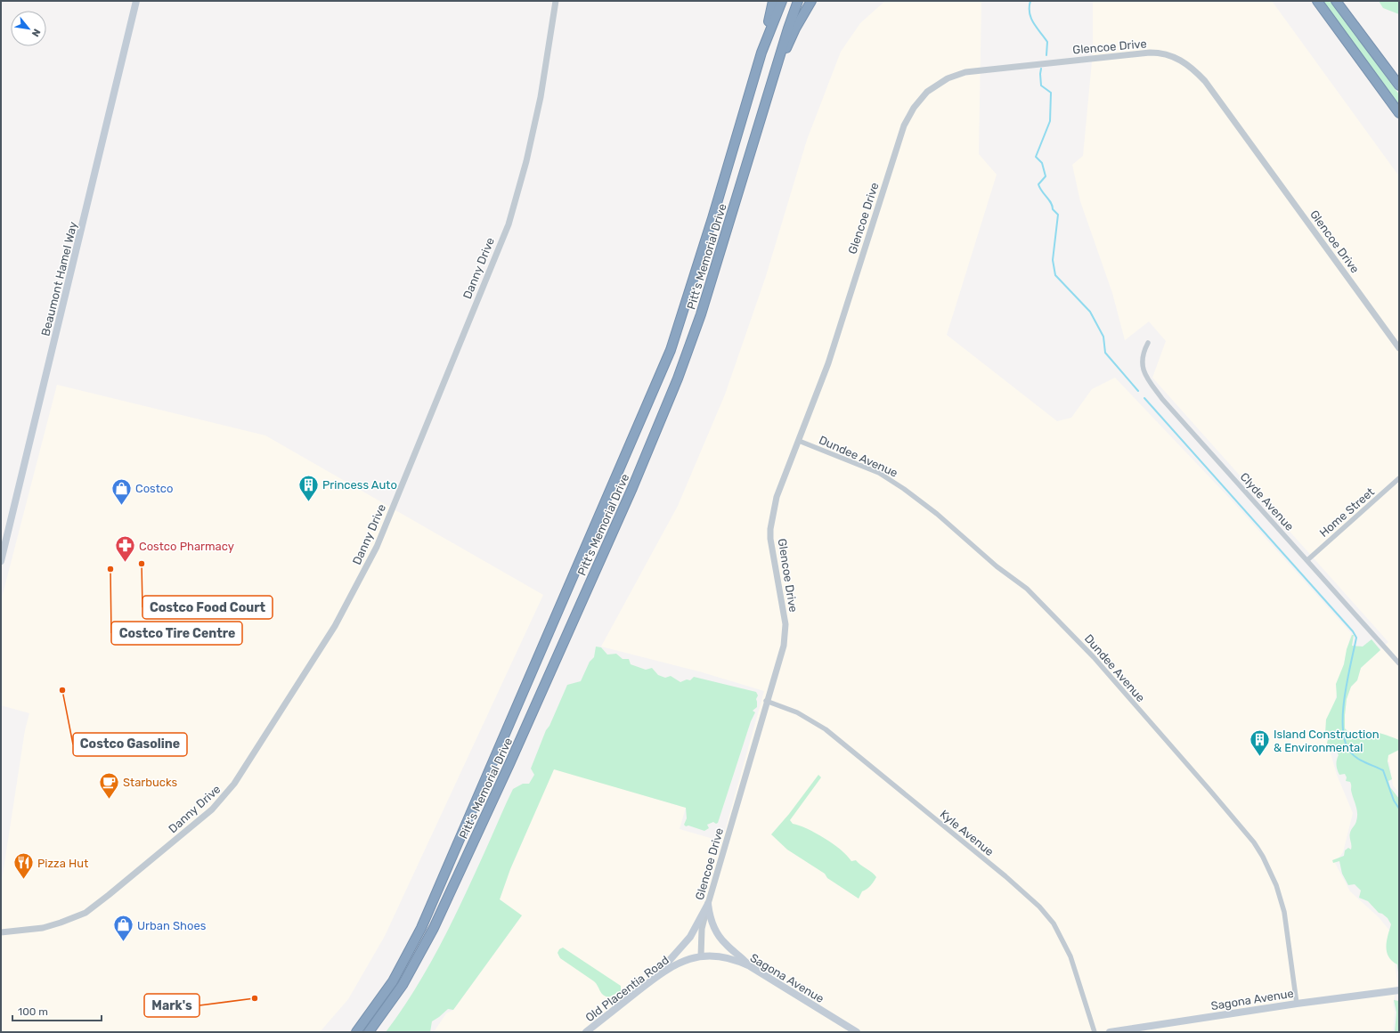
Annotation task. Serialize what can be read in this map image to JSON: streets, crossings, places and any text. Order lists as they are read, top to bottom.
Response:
{
  "streets": {
    "highway": ["Pitt's Memorial Drive"],
    "main road": ["Beaumont Hamel Way", "Sagona Avenue", "Old Placentia Road"],
    "street": [
      "Glencoe Drive",
      "Danny Drive",
      "Dundee Avenue",
      "Clyde Avenue",
      "Home Street",
      "Kyle Avenue"
    ]
  },
  "crossings": [
    ["Glencoe Drive", "Dundee Avenue"],
    ["Glencoe Drive", "Kyle Avenue"],
    ["Glencoe Drive", "Sagona Avenue"],
    ["Glencoe Drive", "Old Placentia Road"],
    ["Dundee Avenue", "Sagona Avenue"],
    ["Clyde Avenue", "Home Street"],
    ["Sagona Avenue", "Old Placentia Road"]
  ],
  "places": {
    "building": ["Princess Auto", "Island Construction & Environmental"],
    "shop": ["Costco", "Urban Shoes"],
    "pharmacy": ["Costco Pharmacy"],
    "other": [
      "Costco Food Court",
      "Costco Tire Centre",
      "Costco Gasoline",
      "Mark's"
    ],
    "cafe": ["Starbucks"],
    "restaurant": ["Pizza Hut"]
  },
  "scale_bar": "100 m",
  "north": "bottom right"
}
